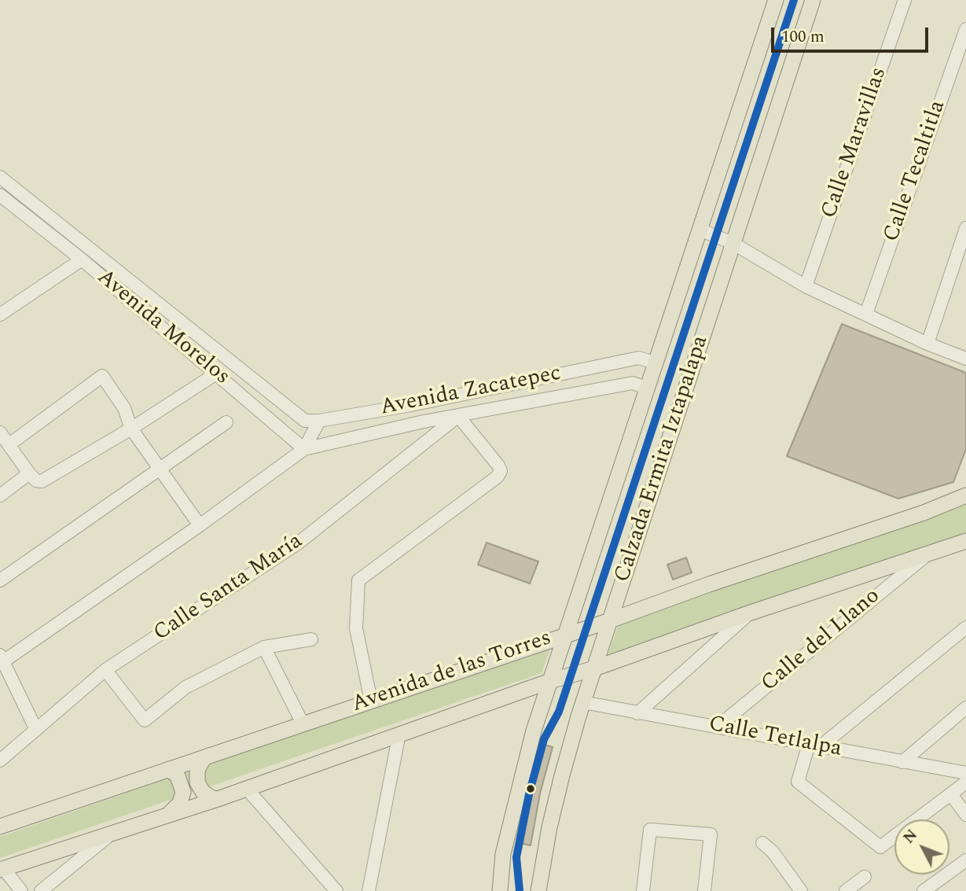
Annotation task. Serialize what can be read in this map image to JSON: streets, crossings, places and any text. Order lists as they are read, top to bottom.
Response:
{
  "streets": {
    "main road": ["Calzada Ermita Iztapalapa", "Avenida de las Torres"],
    "street": [
      "Calle Maravillas",
      "Calle Tecaltitla",
      "Avenida Morelos",
      "Avenida Zacatepec",
      "Calle Santa María",
      "Calle del Llano",
      "Calle Tetlalpa"
    ]
  },
  "crossings": [
    ["Avenida Morelos", "Avenida Zacatepec"],
    ["Avenida Zacatepec", "Calzada Ermita Iztapalapa"],
    ["Avenida Zacatepec", "Calle Santa María"],
    ["Calzada Ermita Iztapalapa", "Avenida de las Torres"],
    ["Calzada Ermita Iztapalapa", "Calle Tetlalpa"],
    ["Calle del Llano", "Avenida de las Torres"],
    ["Calle del Llano", "Calle Tetlalpa"]
  ],
  "scale_bar": "100 m",
  "north": "top left"
}
